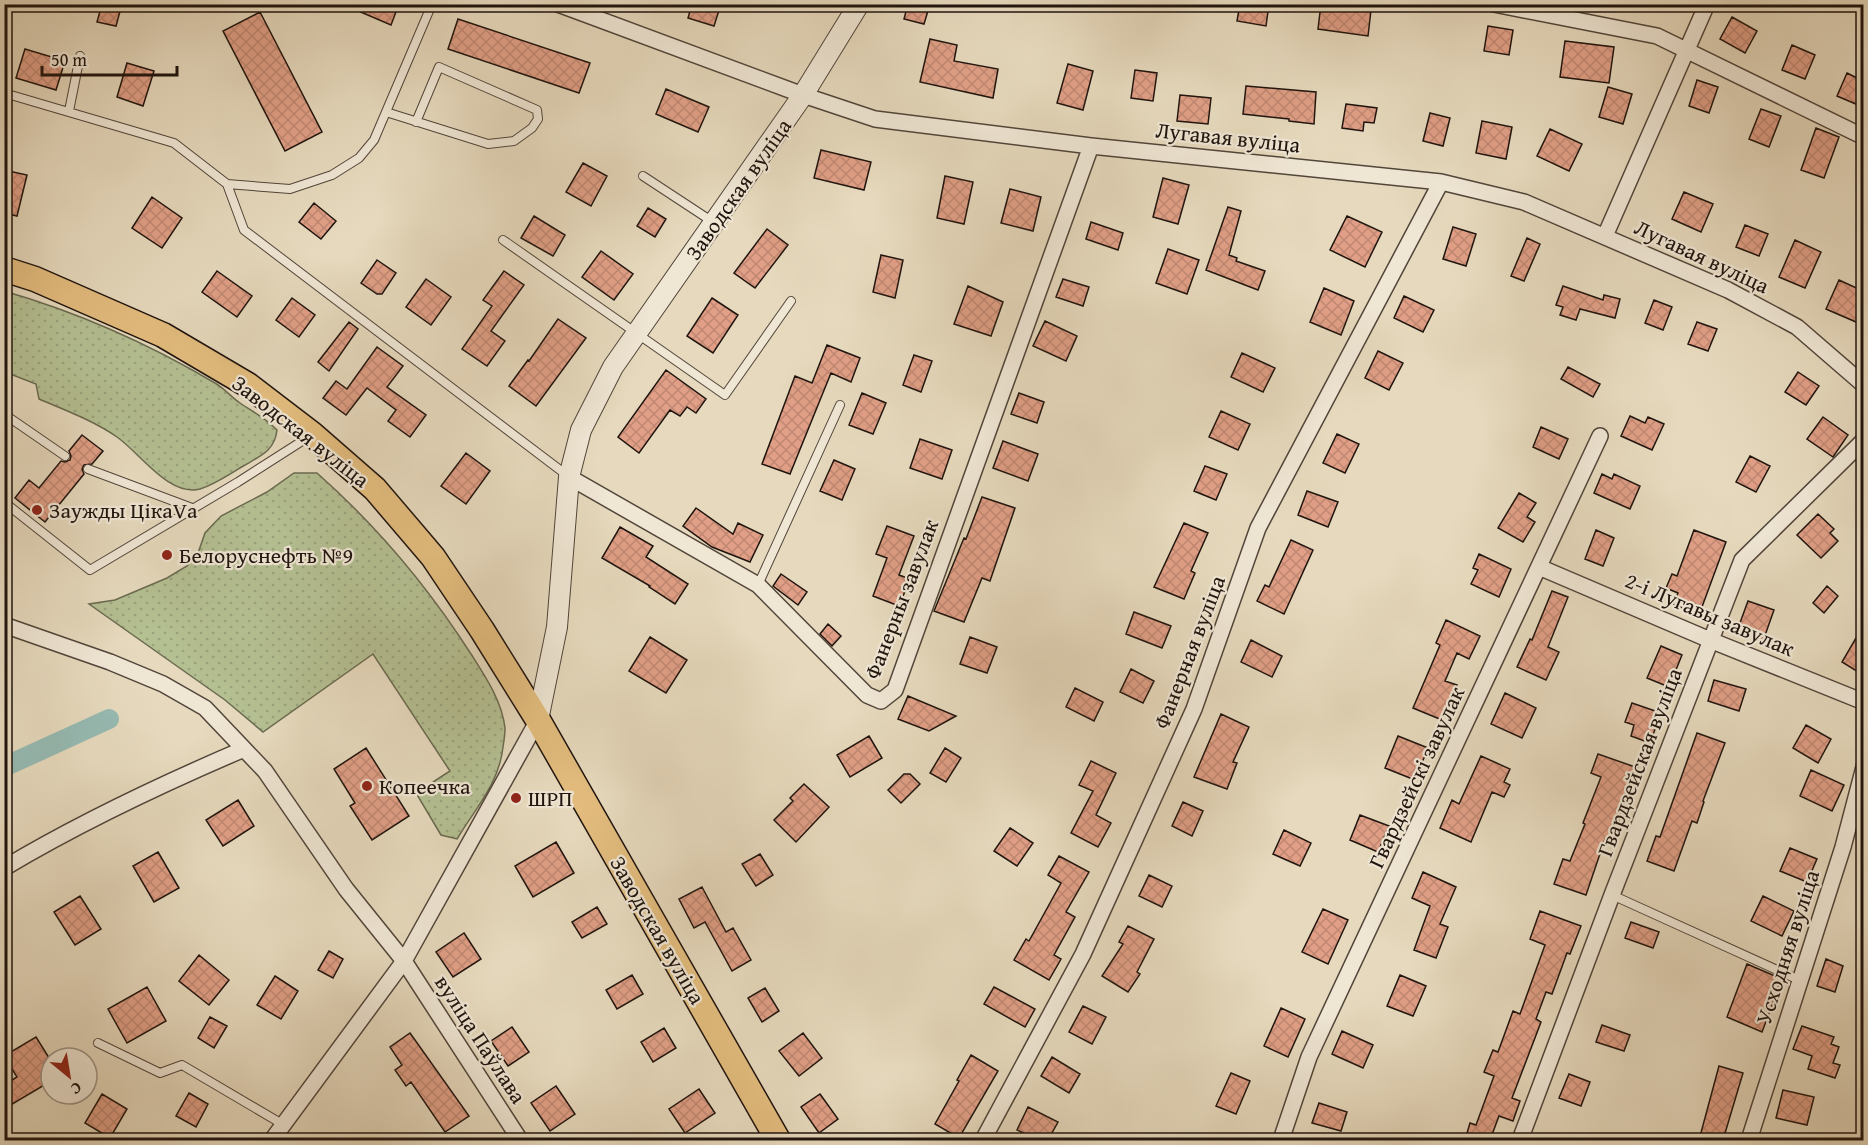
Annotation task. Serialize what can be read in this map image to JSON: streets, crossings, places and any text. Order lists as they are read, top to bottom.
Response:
{
  "streets": {
    "main road": ["Заводская вуліца"],
    "street": [
      "Лугавая вуліца",
      "Фанерны завулак",
      "2-і Лугавы завулак",
      "Фанерная вуліца",
      "Гвардзейская вуліца",
      "Гвардзейскі завулак",
      "Усходняя вуліца",
      "вуліца Паўлава"
    ]
  },
  "crossings": [
    ["Лугавая вуліца", "Заводская вуліца"],
    ["Лугавая вуліца", "Фанерны завулак"],
    ["Лугавая вуліца", "Фанерная вуліца"],
    ["Заводская вуліца", "Фанерны завулак"],
    ["2-і Лугавы завулак", "Гвардзейская вуліца"],
    ["2-і Лугавы завулак", "Гвардзейскі завулак"]
  ],
  "places": [
    "Заужды ЦікаVа",
    "Белоруснефть №9",
    "Копеечка",
    "ШРП"
  ],
  "scale_bar": "50 m",
  "north": "bottom right"
}
